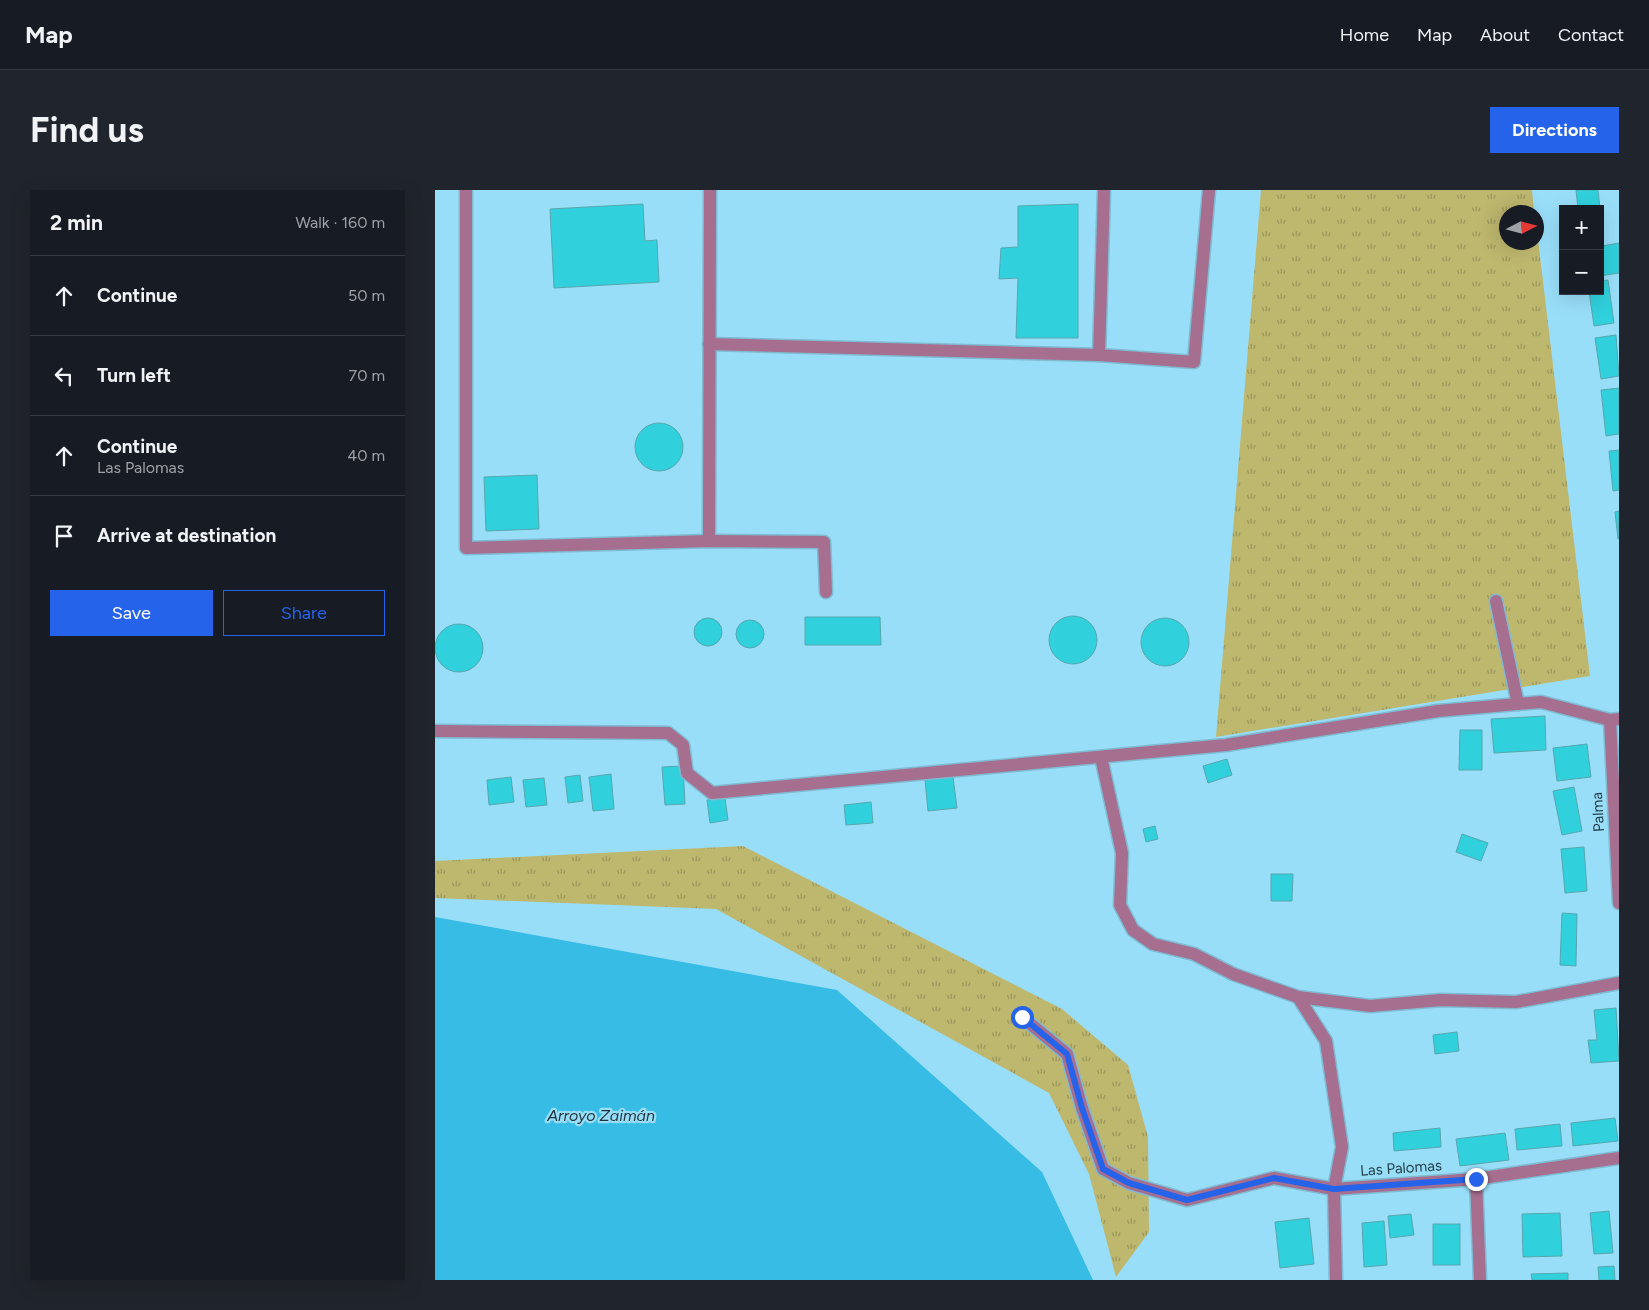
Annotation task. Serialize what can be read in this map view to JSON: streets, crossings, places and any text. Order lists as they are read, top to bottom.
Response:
{
  "streets": {
    "street": ["Palma", "Las Palomas"]
  },
  "water": ["Arroyo Zaimán"],
  "north": "right",
  "page": {
    "header": "Map",
    "nav": [
      "Home",
      "Map",
      "About",
      "Contact"
    ],
    "buttons": [
      "Directions",
      ["Save", "Share"]
    ],
    "title": "Find us",
    "heading": ["2 min", "Walk · 160 m"],
    "map_buttons": ["+", "−"],
    "list": [
      ["Continue", "50 m"],
      ["Turn left", "70 m"],
      ["Continue", "Las Palomas", "40 m"],
      "Arrive at destination"
    ]
  }
}
